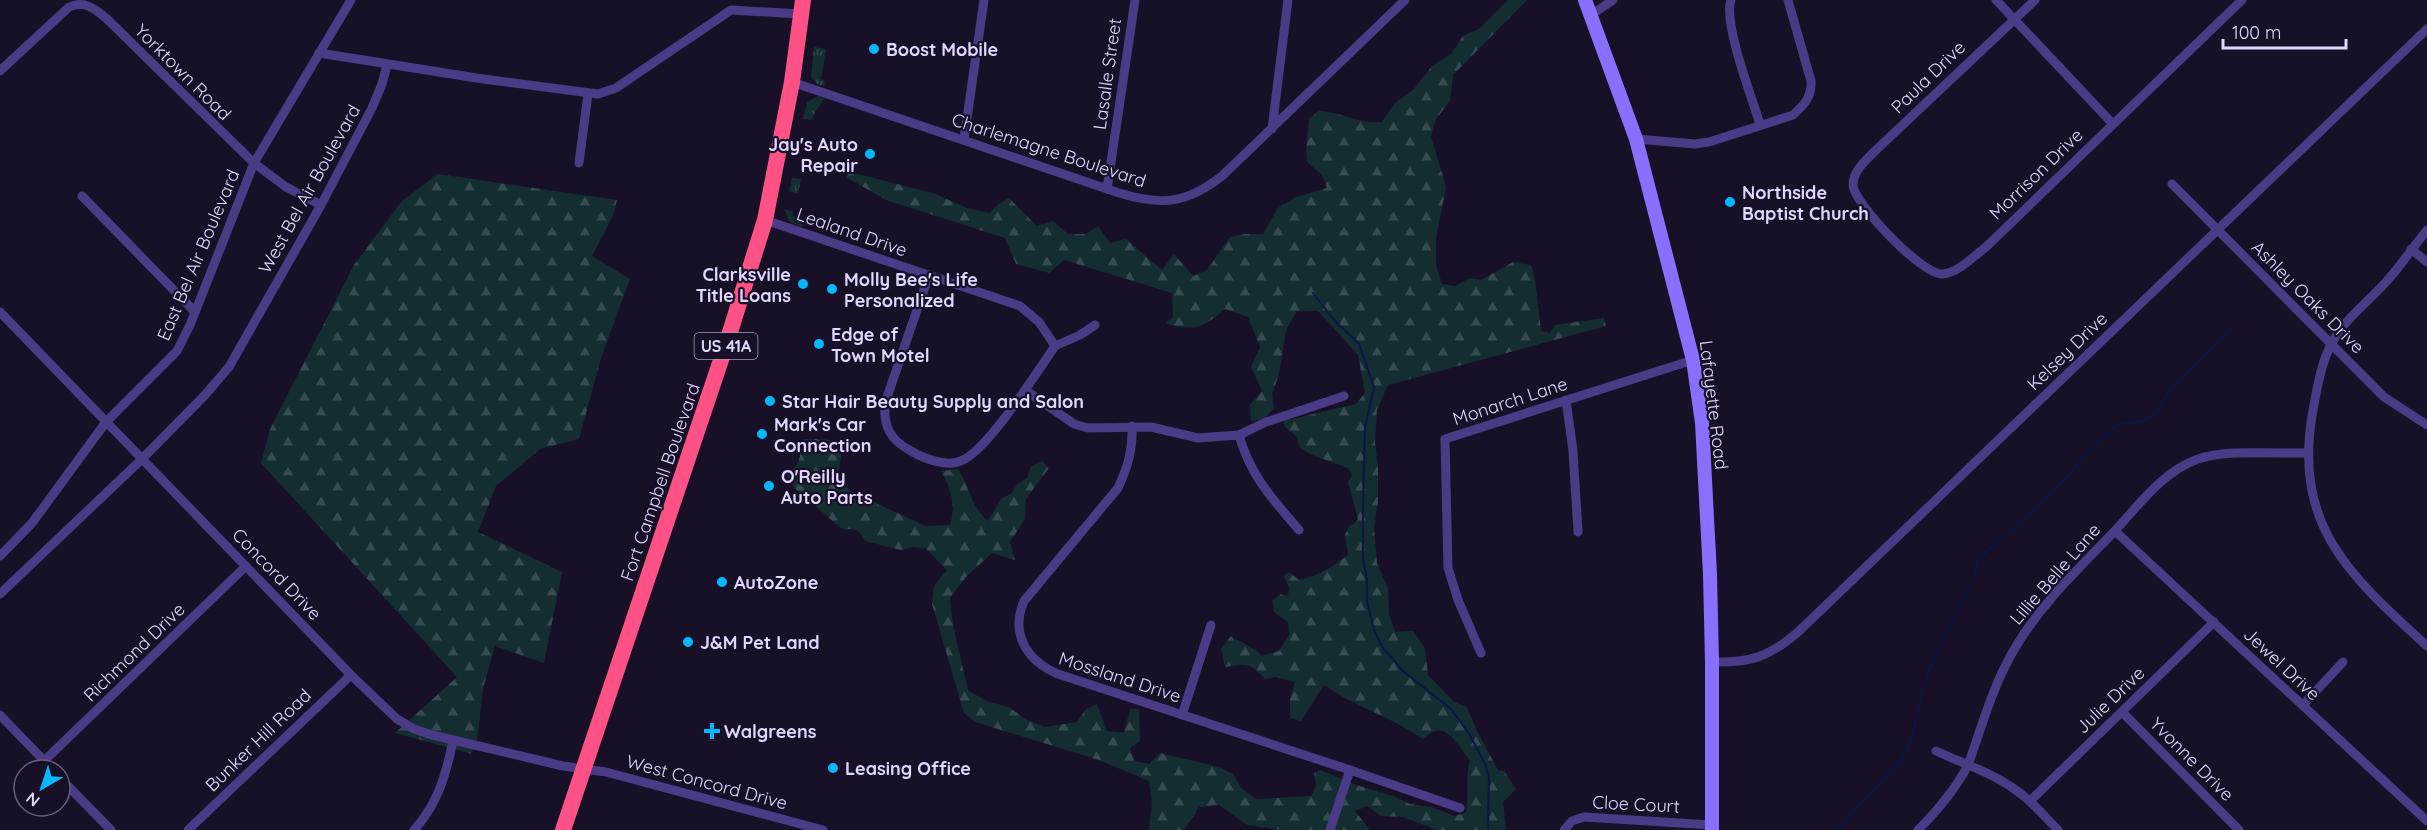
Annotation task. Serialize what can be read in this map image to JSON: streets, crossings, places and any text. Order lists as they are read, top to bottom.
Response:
{
  "streets": {
    "highway": ["US 41A", "Fort Campbell Boulevard"],
    "main road": ["Lafayette Road"],
    "street": [
      "Yorktown Road",
      "Lasalle Street",
      "Paula Drive",
      "Charlemagne Boulevard",
      "Morrison Drive",
      "West Bel Air Boulevard",
      "Lealand Drive",
      "East Bel Air Boulevard",
      "Ashley Oaks Drive",
      "Kelsey Drive",
      "Monarch Lane",
      "Concord Drive",
      "Lillie Belle Lane",
      "Richmond Drive",
      "Jewel Drive",
      "Mossland Drive",
      "Julie Drive",
      "Bunker Hill Road",
      "Yvonne Drive",
      "West Concord Drive",
      "Cloe Court"
    ]
  },
  "crossings": [
    ["Yorktown Road", "West Bel Air Boulevard"],
    ["Yorktown Road", "East Bel Air Boulevard"],
    ["Lasalle Street", "Charlemagne Boulevard"],
    ["Paula Drive", "Morrison Drive"],
    ["Charlemagne Boulevard", "Fort Campbell Boulevard"],
    ["West Bel Air Boulevard", "Concord Drive"],
    ["Lealand Drive", "Fort Campbell Boulevard"],
    ["East Bel Air Boulevard", "Concord Drive"],
    ["Ashley Oaks Drive", "Kelsey Drive"],
    ["Kelsey Drive", "Lafayette Road"],
    ["Monarch Lane", "Lafayette Road"],
    ["Lafayette Road", "Cloe Court"],
    ["Fort Campbell Boulevard", "Concord Drive"],
    ["Fort Campbell Boulevard", "West Concord Drive"],
    ["Concord Drive", "Richmond Drive"],
    ["Concord Drive", "Bunker Hill Road"],
    ["Concord Drive", "West Concord Drive"],
    ["Lillie Belle Lane", "Jewel Drive"],
    ["Jewel Drive", "Julie Drive"],
    ["Julie Drive", "Yvonne Drive"]
  ],
  "places": {
    "other": [
      "Boost Mobile",
      "Jay's Auto Repair",
      "Northside Baptist Church",
      "Clarksville Title Loans",
      "Molly Bee's Life Personalized",
      "Edge of Town Motel",
      "Star Hair Beauty Supply and Salon",
      "Mark's Car Connection",
      "O'Reilly Auto Parts",
      "AutoZone",
      "J&M Pet Land",
      "Leasing Office"
    ],
    "health": ["Walgreens"]
  },
  "scale_bar": "100 m",
  "north": "bottom left"
}
